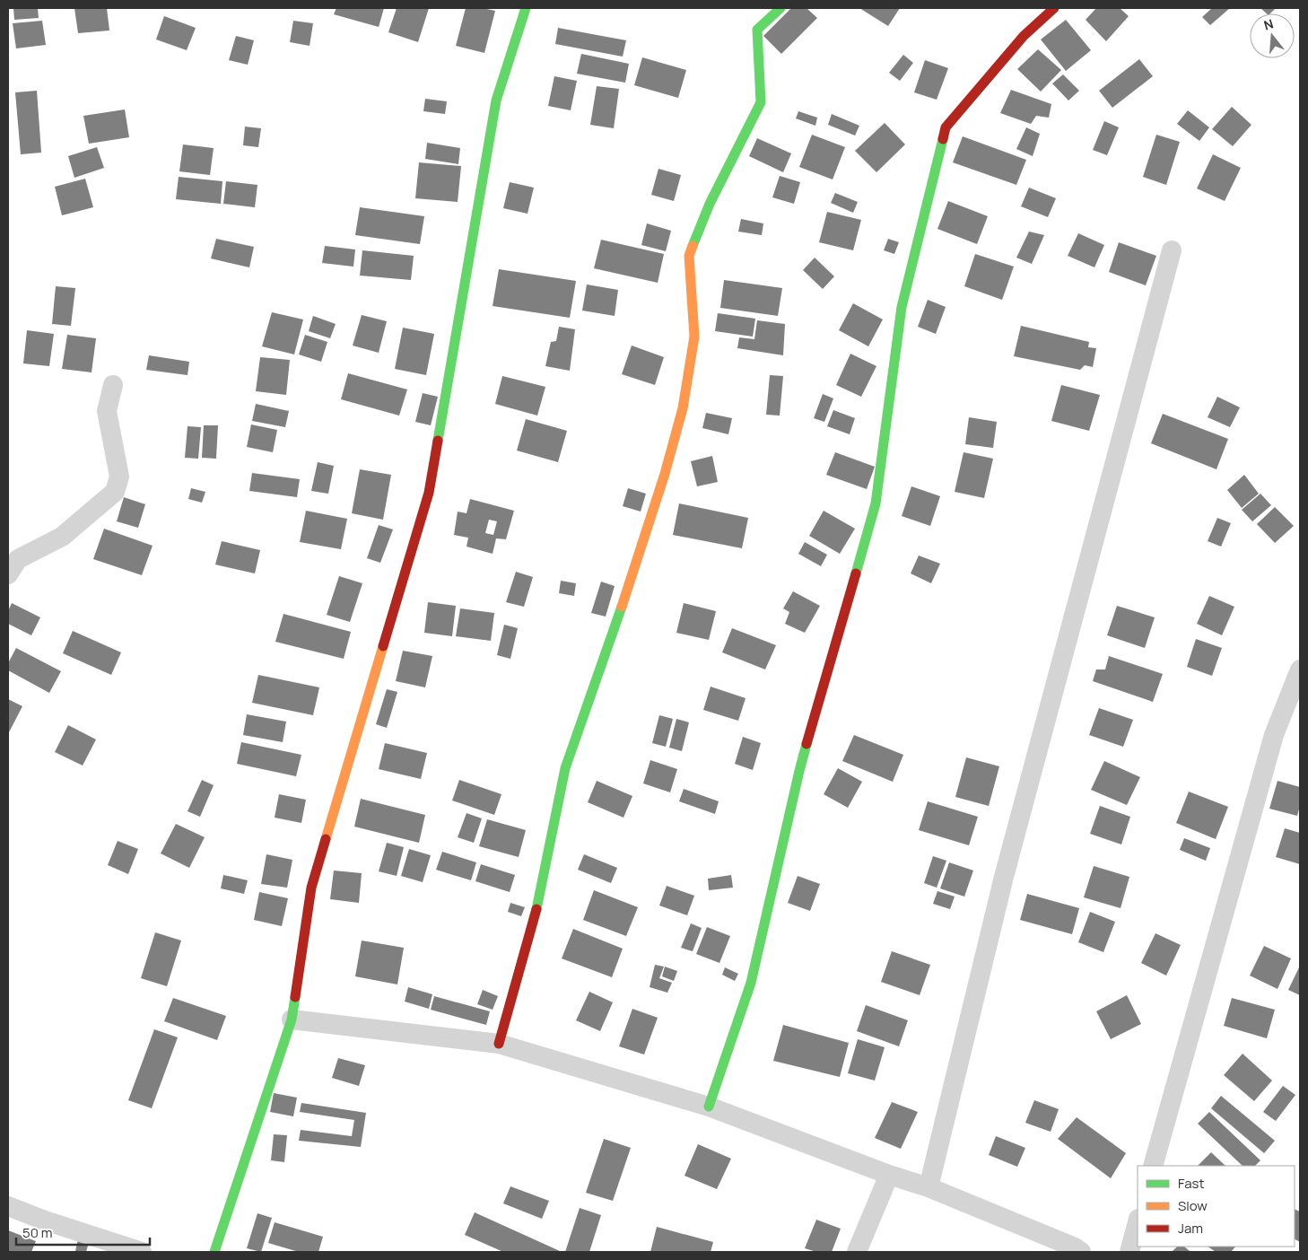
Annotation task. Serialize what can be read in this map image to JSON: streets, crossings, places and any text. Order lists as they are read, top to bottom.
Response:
{
  "legend": ["Fast", "Slow", "Jam"],
  "scale_bar": "50 m",
  "north": "top"
}
